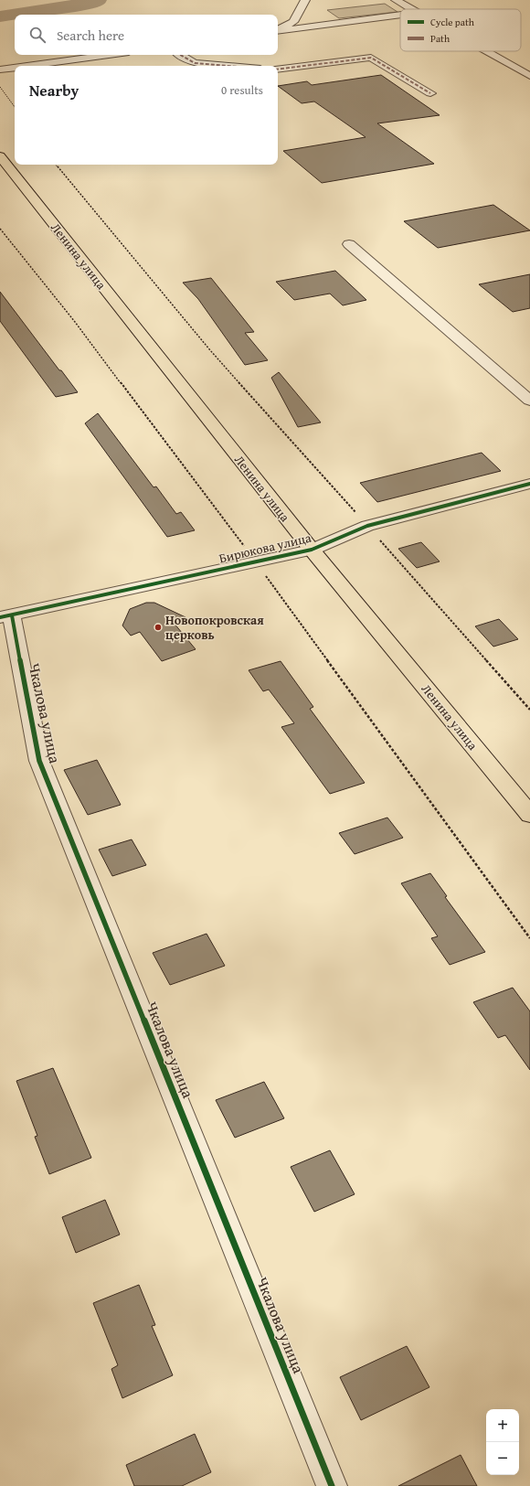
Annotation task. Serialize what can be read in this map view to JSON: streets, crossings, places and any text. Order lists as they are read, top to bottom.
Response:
{
  "streets": {
    "main road": ["Ленина улица"],
    "street": ["Бирюкова улица", "Чкалова улица"]
  },
  "crossings": [
    ["Ленина улица", "Бирюкова улица"],
    ["Бирюкова улица", "Чкалова улица"]
  ],
  "places": ["Новопокровская церковь"],
  "legend": ["Cycle path", "Path"],
  "page": {
    "search": "Search here",
    "heading": ["Nearby", "0 results"],
    "map_buttons": ["+", "−"]
  }
}
